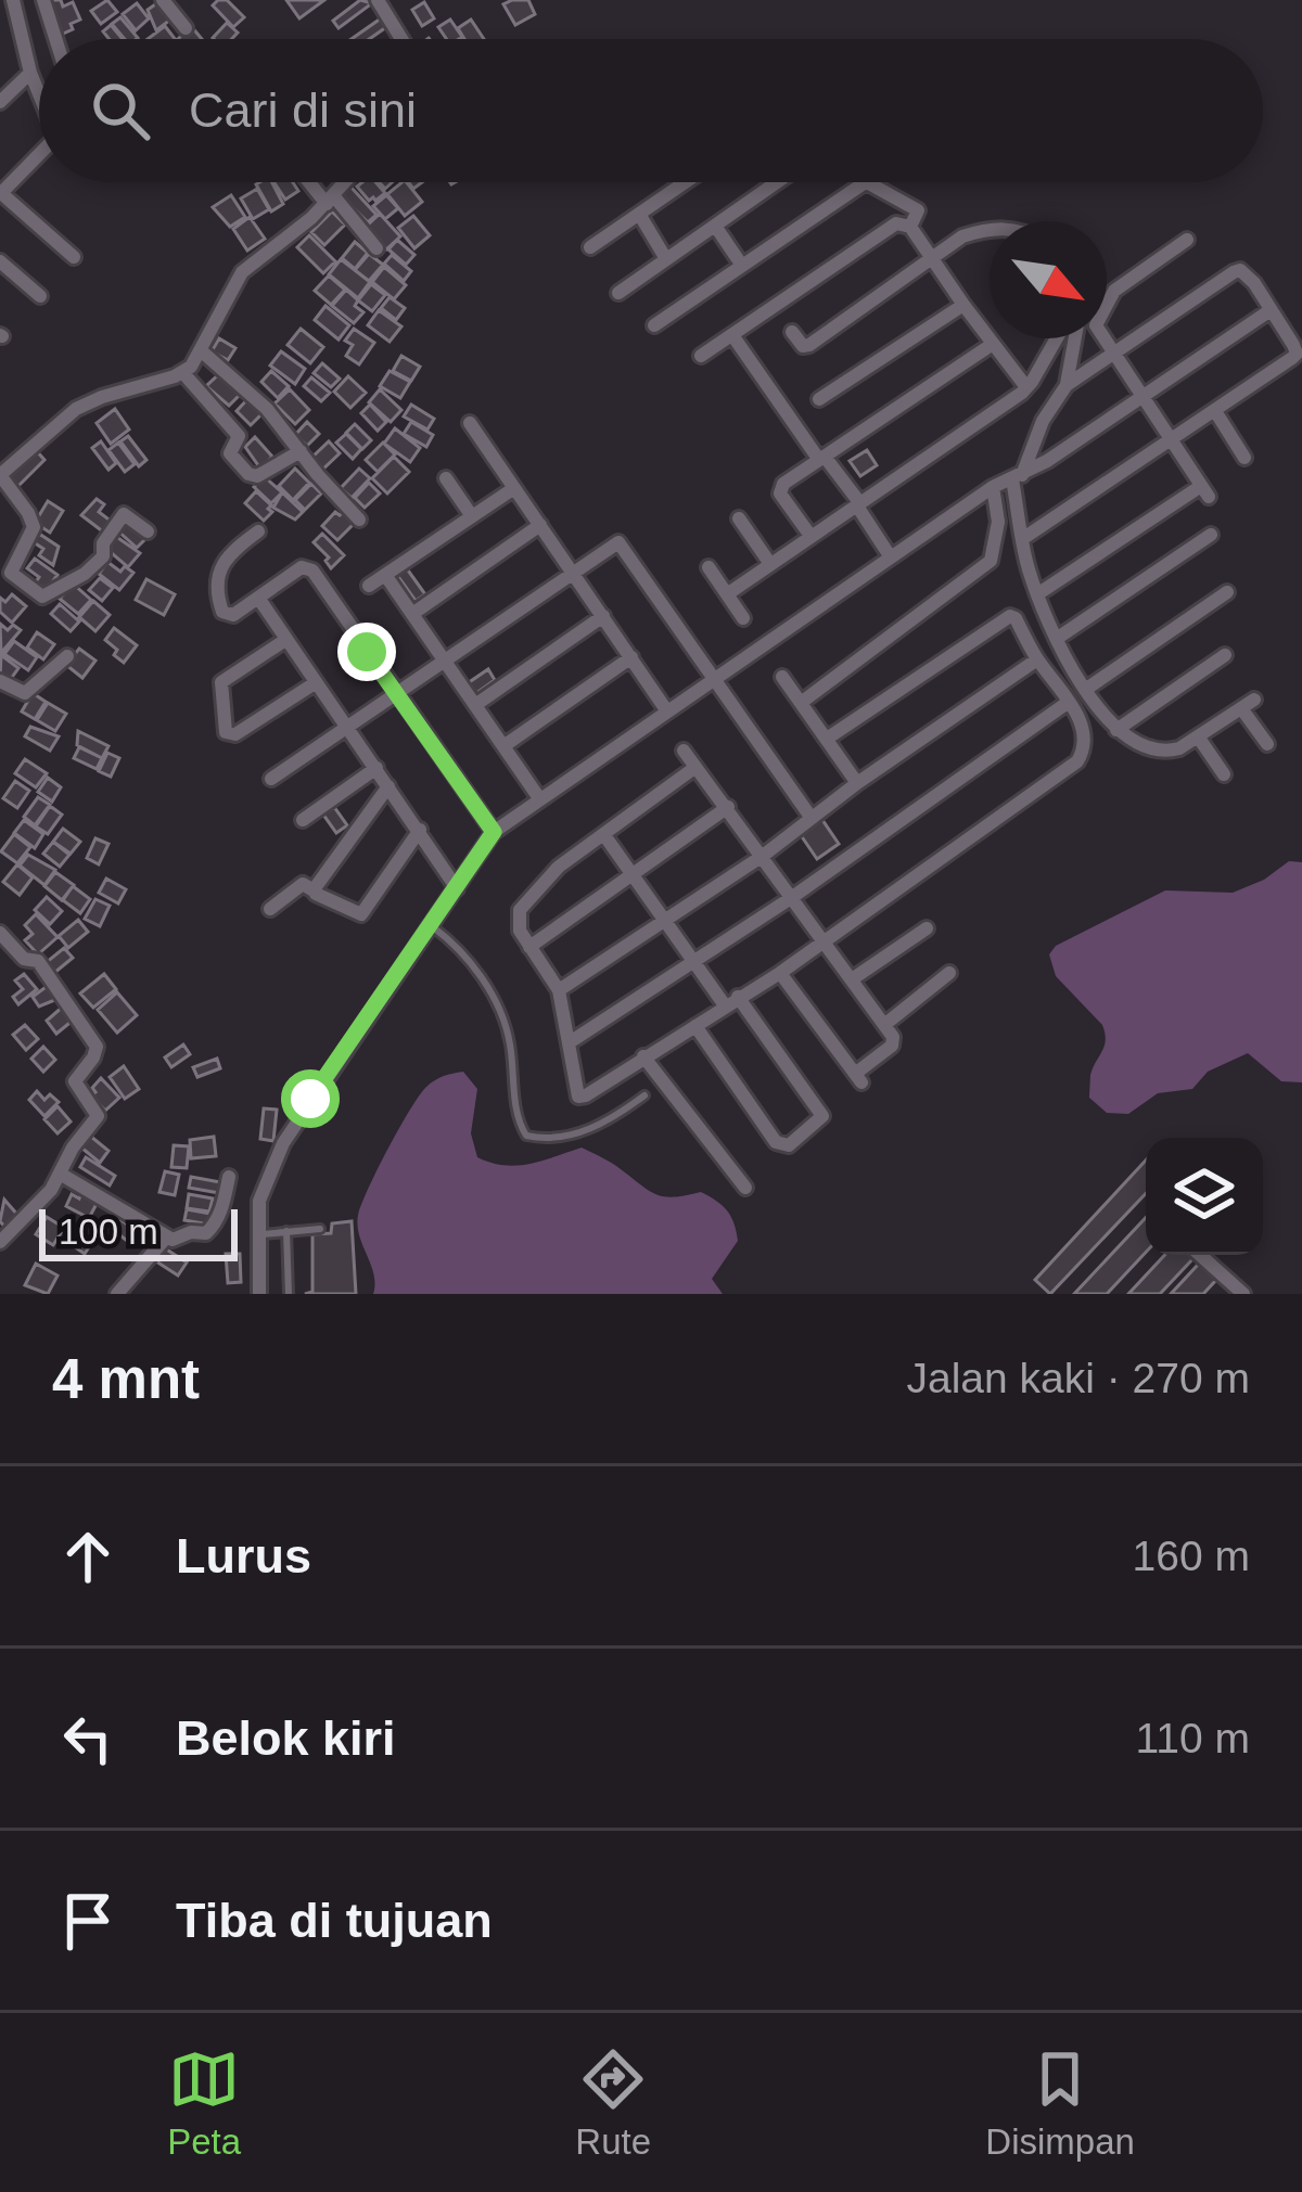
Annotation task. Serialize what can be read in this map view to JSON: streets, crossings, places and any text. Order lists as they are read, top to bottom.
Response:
{
  "scale_bar": "100 m",
  "north": "bottom right",
  "page": {
    "search": "Cari di sini",
    "scale": "100 m",
    "heading": ["4 mnt", "Jalan kaki · 270 m"],
    "list": [
      ["Lurus", "160 m"],
      ["Belok kiri", "110 m"],
      "Tiba di tujuan"
    ],
    "nav": ["Peta", "Rute", "Disimpan"]
  }
}
